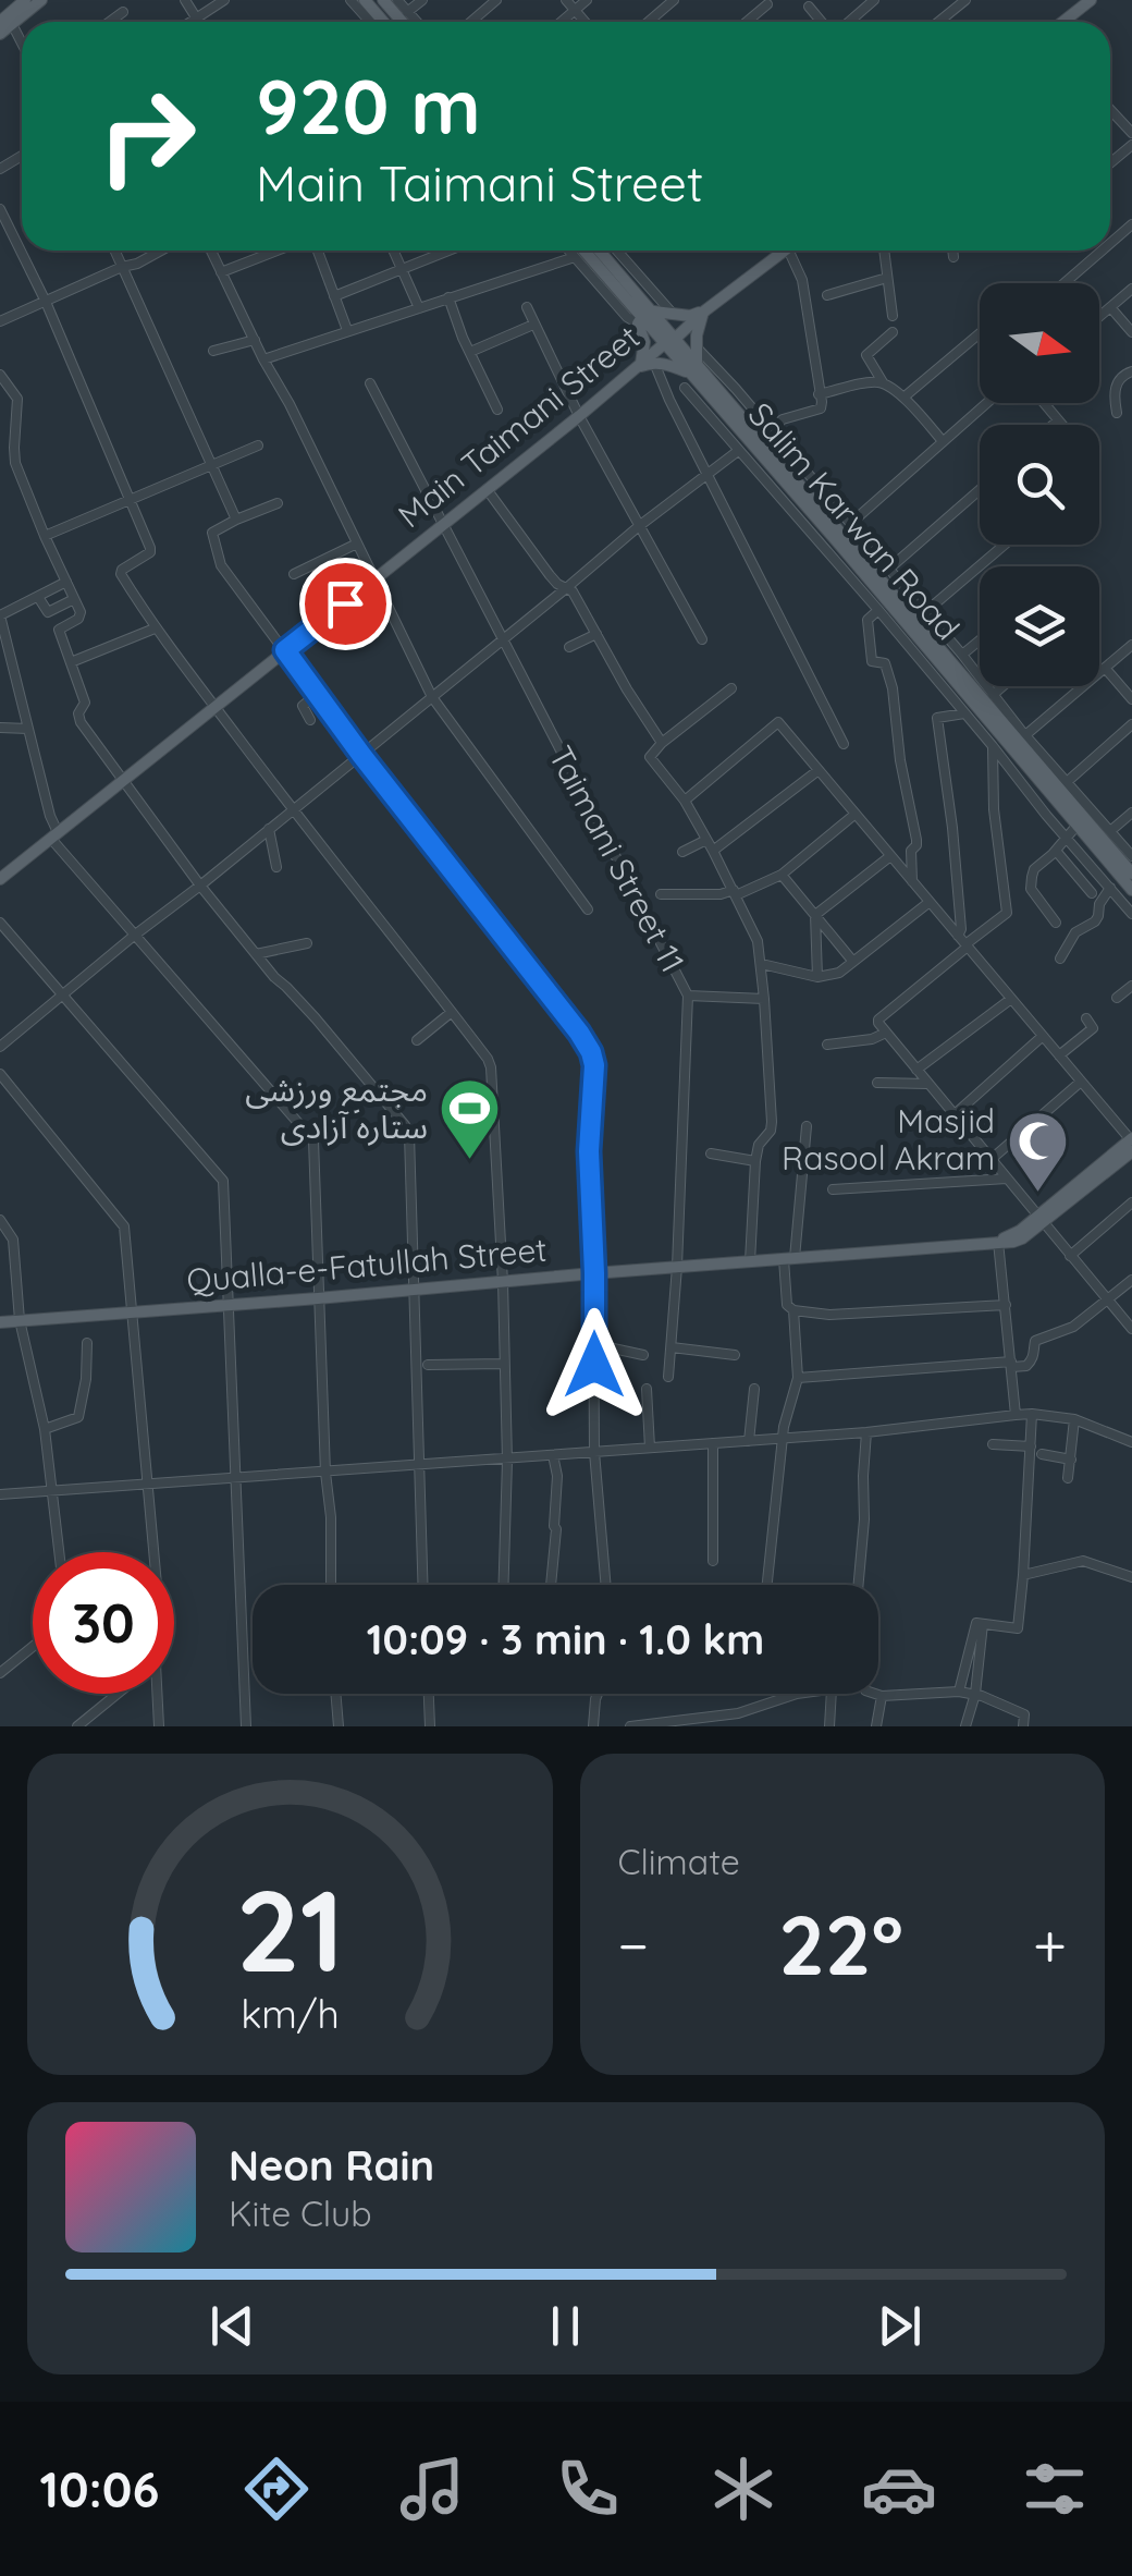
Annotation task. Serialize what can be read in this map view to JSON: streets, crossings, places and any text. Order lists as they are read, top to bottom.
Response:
{
  "streets": {
    "main road": ["Main Taimani Street", "Salim Karwan Road", "Qualla-e-Fatullah Street"],
    "street": ["Taimani Street 11"]
  },
  "crossings": [
    ["Main Taimani Street", "Salim Karwan Road"],
    ["Main Taimani Street", "Taimani Street 11"],
    ["Taimani Street 11", "Qualla-e-Fatullah Street"]
  ],
  "places": {
    "sports": ["مجتمع ورزشی ستاره آزادی"],
    "mosque": ["Masjid Rasool Akram"]
  },
  "north": "right",
  "page": {
    "turn": ["920 m", "Main Taimani Street"],
    "limit": "30",
    "trip": "10:09 · 3 min · 1.0 km",
    "tile": "Climate",
    "heat": ["−", "22°", "+"],
    "song": ["Neon Rain", "Kite Club"],
    "tabs": "10:06",
    "gauge": ["21", "km/h"]
  }
}
